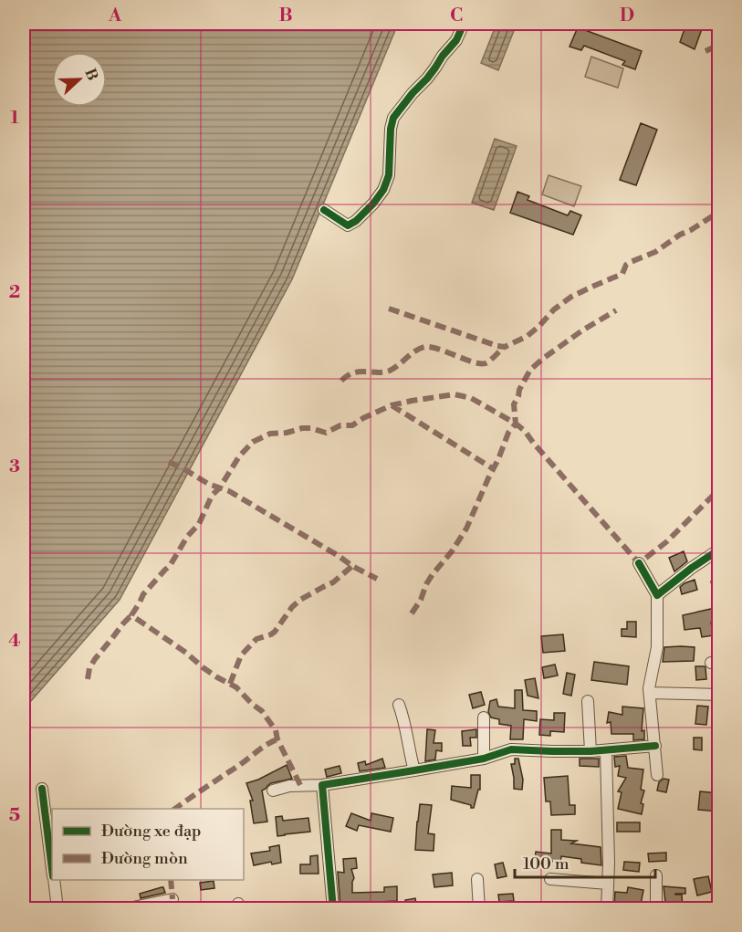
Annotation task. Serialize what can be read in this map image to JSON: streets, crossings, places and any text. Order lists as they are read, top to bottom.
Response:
{
  "legend": ["Đường xe đạp", "Đường mòn"],
  "scale_bar": "100 m",
  "north": "right",
  "grid": {
    "columns": [
      "A",
      "B",
      "C",
      "D"
    ],
    "rows": [
      "1",
      "2",
      "3",
      "4",
      "5"
    ]
  }
}
